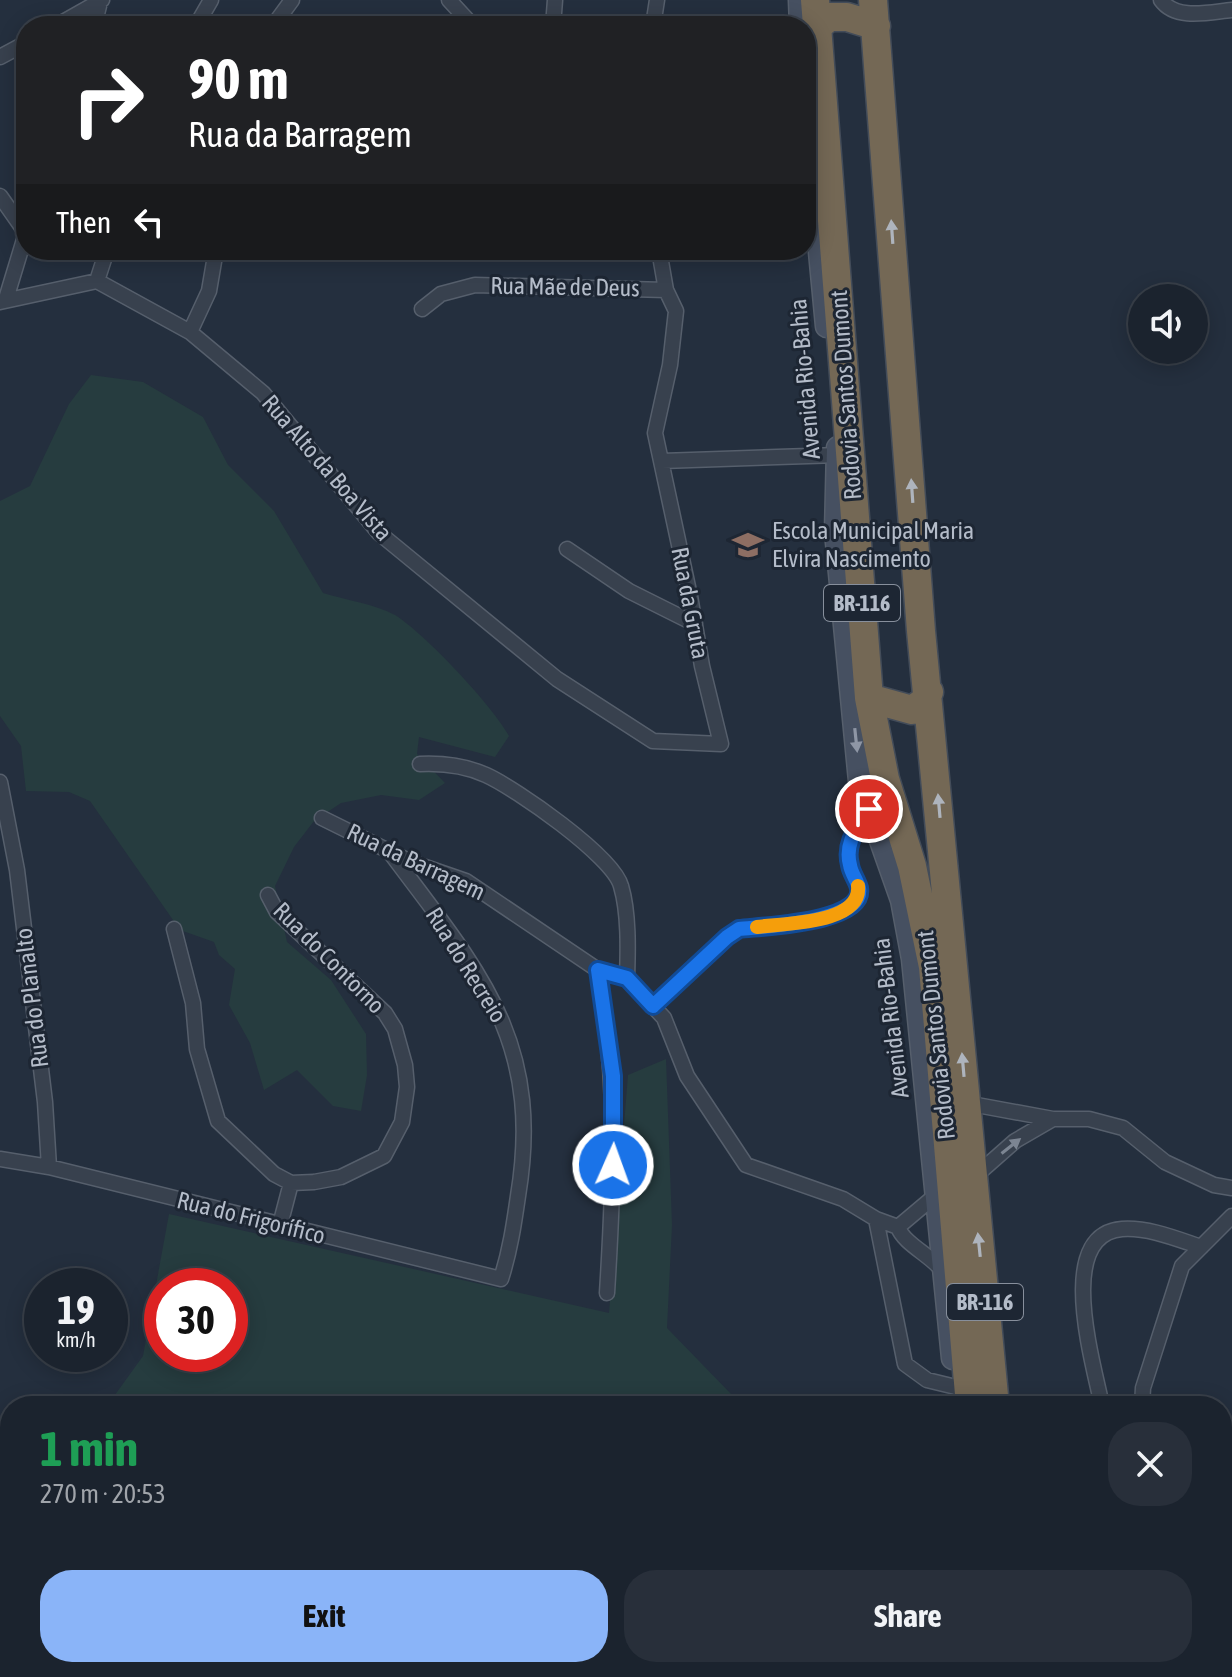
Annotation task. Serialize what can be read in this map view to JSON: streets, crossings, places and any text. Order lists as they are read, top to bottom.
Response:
{
  "streets": {
    "highway": ["Rodovia Santos Dumont", "BR-116"],
    "street": [
      "Rua Mãe de Deus",
      "Avenida Rio-Bahia",
      "Rua Alto da Boa Vista",
      "Rua da Gruta",
      "Rua da Barragem",
      "Rua do Contorno",
      "Rua do Recreio",
      "Rua do Planalto",
      "Rua do Frigorífico"
    ]
  },
  "crossings": [
    ["Rua Mãe de Deus", "Rua da Gruta"],
    ["Avenida Rio-Bahia", "Rodovia Santos Dumont"],
    ["Rua Alto da Boa Vista", "Rua da Gruta"],
    ["Rua da Barragem", "Rua do Recreio"],
    ["Rua do Recreio", "Rua do Frigorífico"],
    ["Rua do Planalto", "Rua do Frigorífico"]
  ],
  "places": {
    "school or university": ["Escola Municipal Maria Elvira Nascimento"]
  },
  "page": {
    "turn": ["90 m", "Rua da Barragem"],
    "then": "Then",
    "speed": "19 km/h",
    "limit": "30",
    "heading": ["1 min", "270 m · 20:53"],
    "buttons": ["Exit", "Share"]
  }
}
